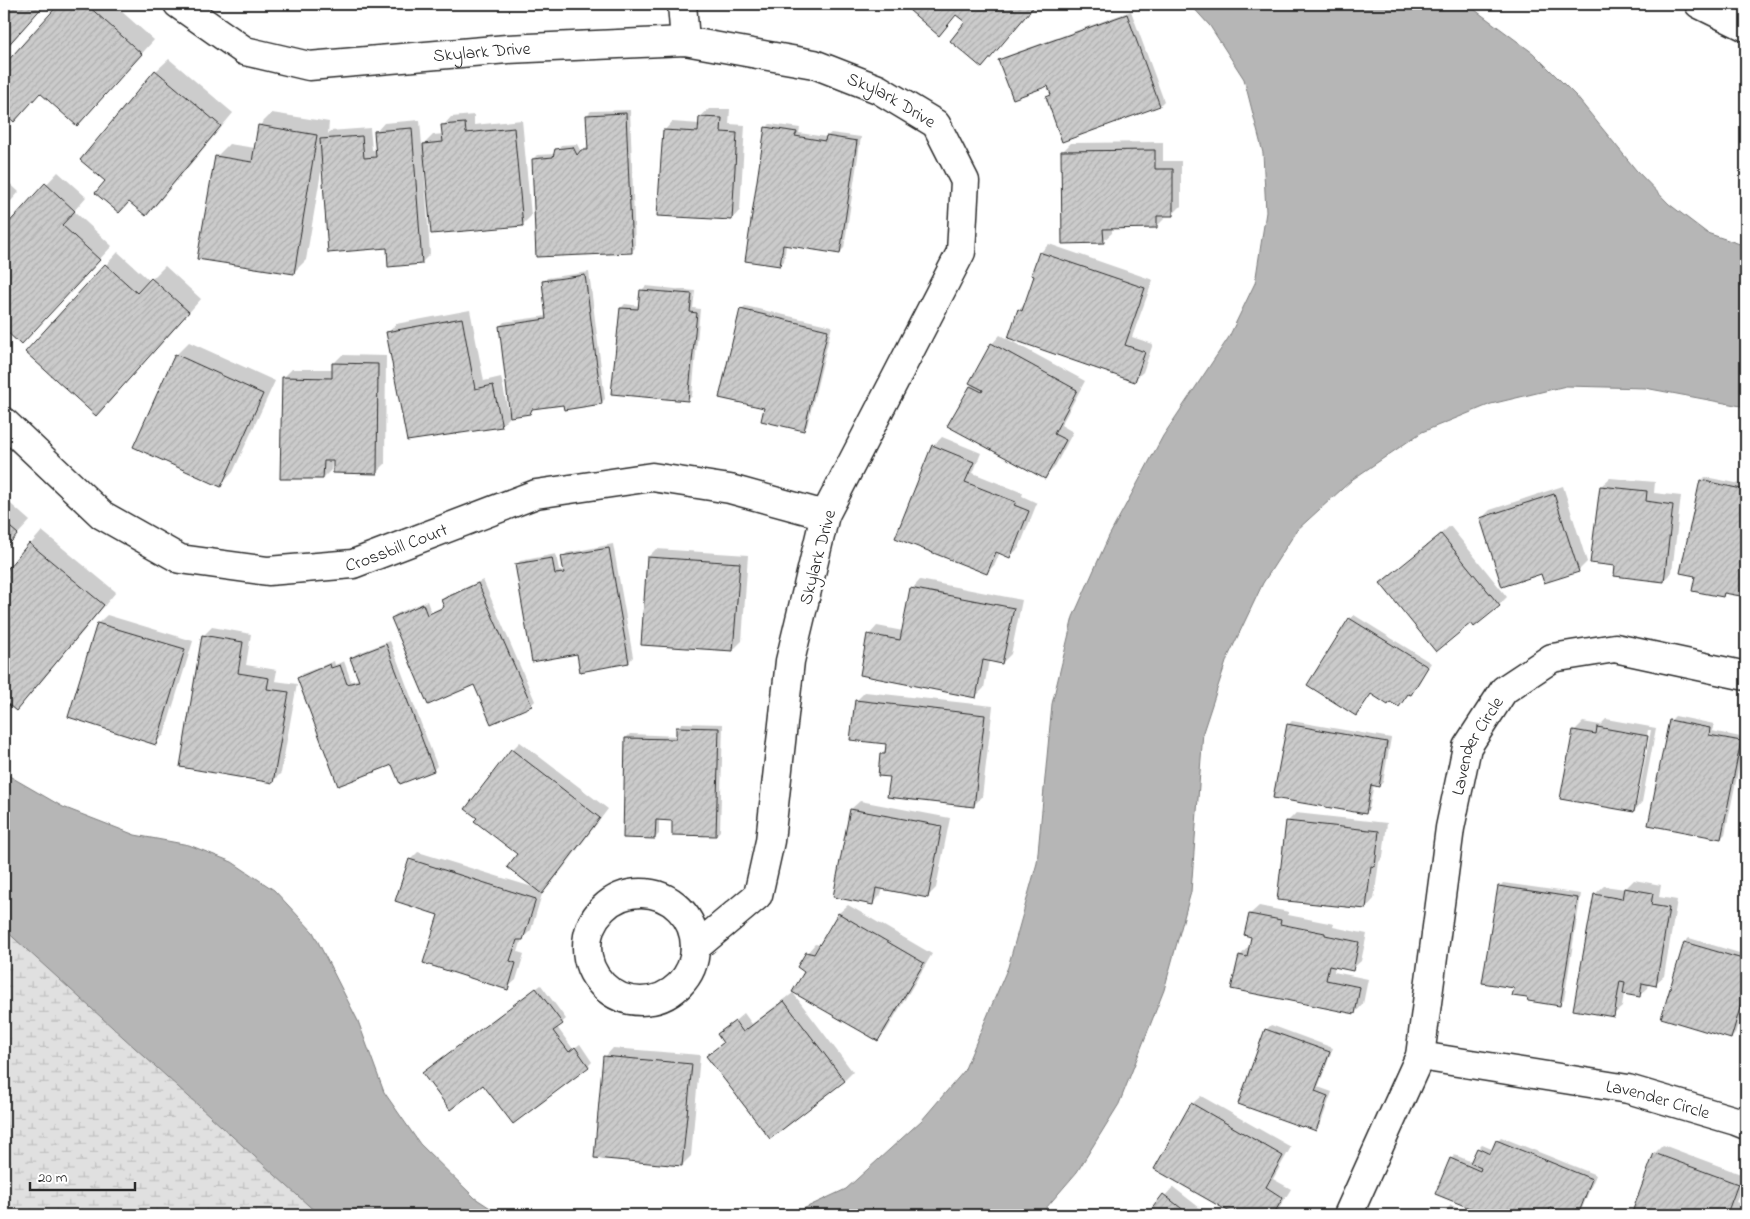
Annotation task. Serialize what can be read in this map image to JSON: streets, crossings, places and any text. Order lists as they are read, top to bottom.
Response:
{
  "streets": {
    "street": ["Skylark Drive", "Crossbill Court", "Lavender Circle"]
  },
  "crossings": [
    ["Skylark Drive", "Crossbill Court"]
  ],
  "scale_bar": "20 m"
}
